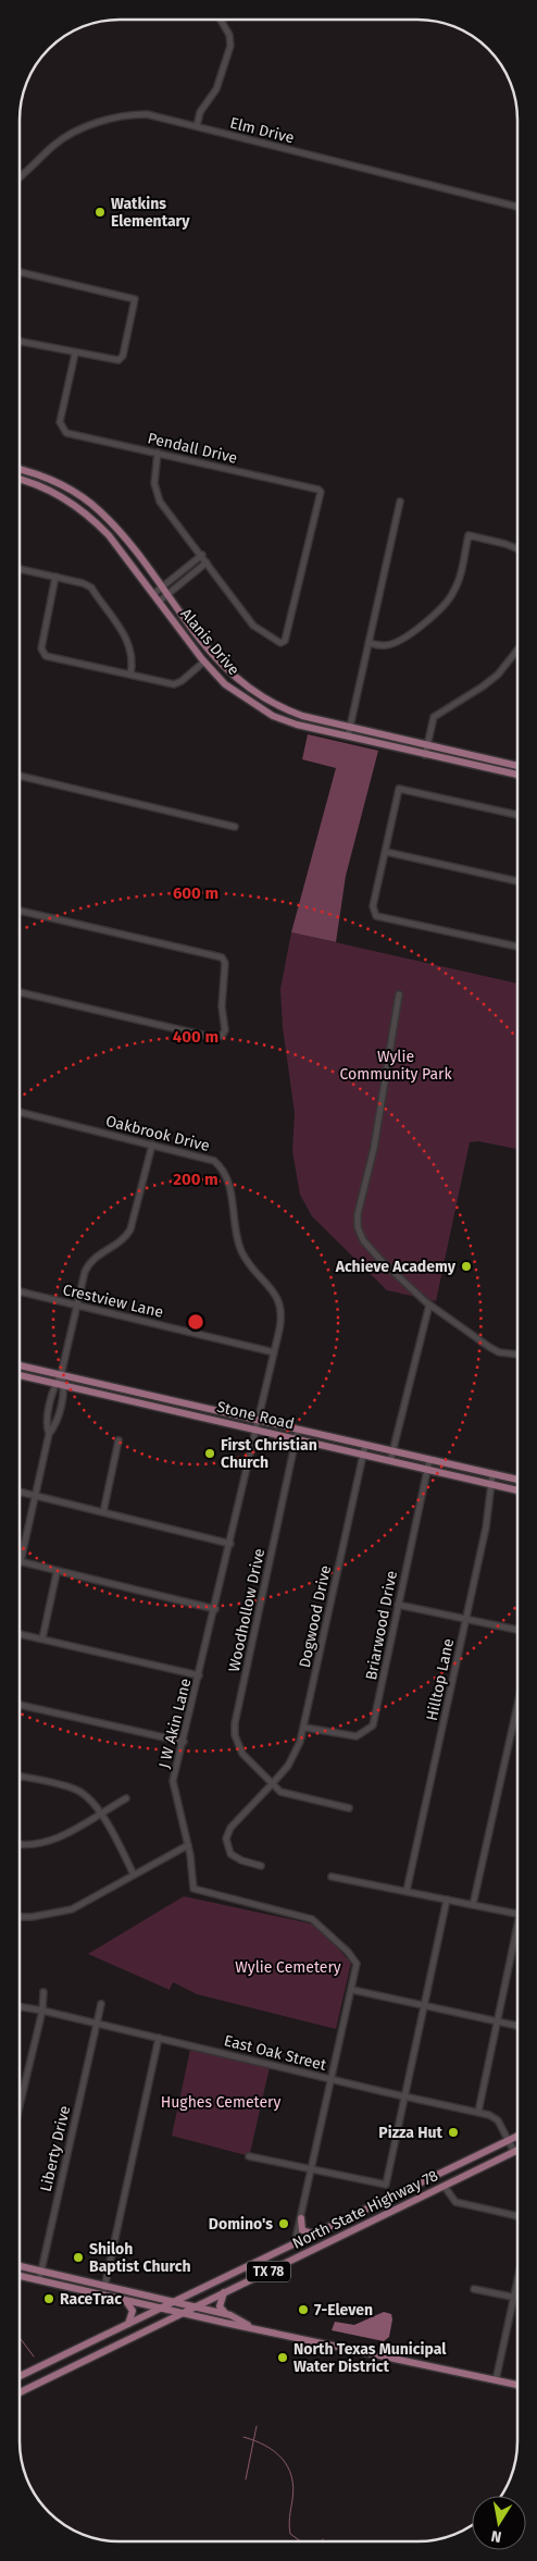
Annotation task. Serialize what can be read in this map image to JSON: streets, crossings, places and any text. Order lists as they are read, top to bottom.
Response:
{
  "streets": {
    "main road": [
      "Alanis Drive",
      "Stone Road",
      "North State Highway 78",
      "TX 78"
    ],
    "street": [
      "Elm Drive",
      "Pendall Drive",
      "Oakbrook Drive",
      "Crestview Lane",
      "Woodhollow Drive",
      "Dogwood Drive",
      "Briarwood Drive",
      "Hilltop Lane",
      "J W Akin Lane",
      "East Oak Street",
      "Liberty Drive"
    ]
  },
  "crossings": [
    ["Oakbrook Drive", "Crestview Lane"],
    ["Oakbrook Drive", "Stone Road"],
    ["Oakbrook Drive", "J W Akin Lane"],
    ["Stone Road", "Woodhollow Drive"],
    ["Stone Road", "Dogwood Drive"],
    ["Stone Road", "Briarwood Drive"],
    ["Stone Road", "Hilltop Lane"],
    ["Stone Road", "J W Akin Lane"],
    ["Woodhollow Drive", "Dogwood Drive"],
    ["Dogwood Drive", "Briarwood Drive"],
    ["East Oak Street", "Liberty Drive"],
    ["East Oak Street", "North State Highway 78"]
  ],
  "parks": ["Wylie Community Park", "Wylie Cemetery", "Hughes Cemetery"],
  "places": [
    "Watkins Elementary",
    "Achieve Academy",
    "First Christian Church",
    "Pizza Hut",
    "Domino's",
    "Shiloh Baptist Church",
    "RaceTrac",
    "7-Eleven",
    "North Texas Municipal Water District"
  ],
  "north": "bottom",
  "rings": ["600 m", "400 m", "200 m"]
}
